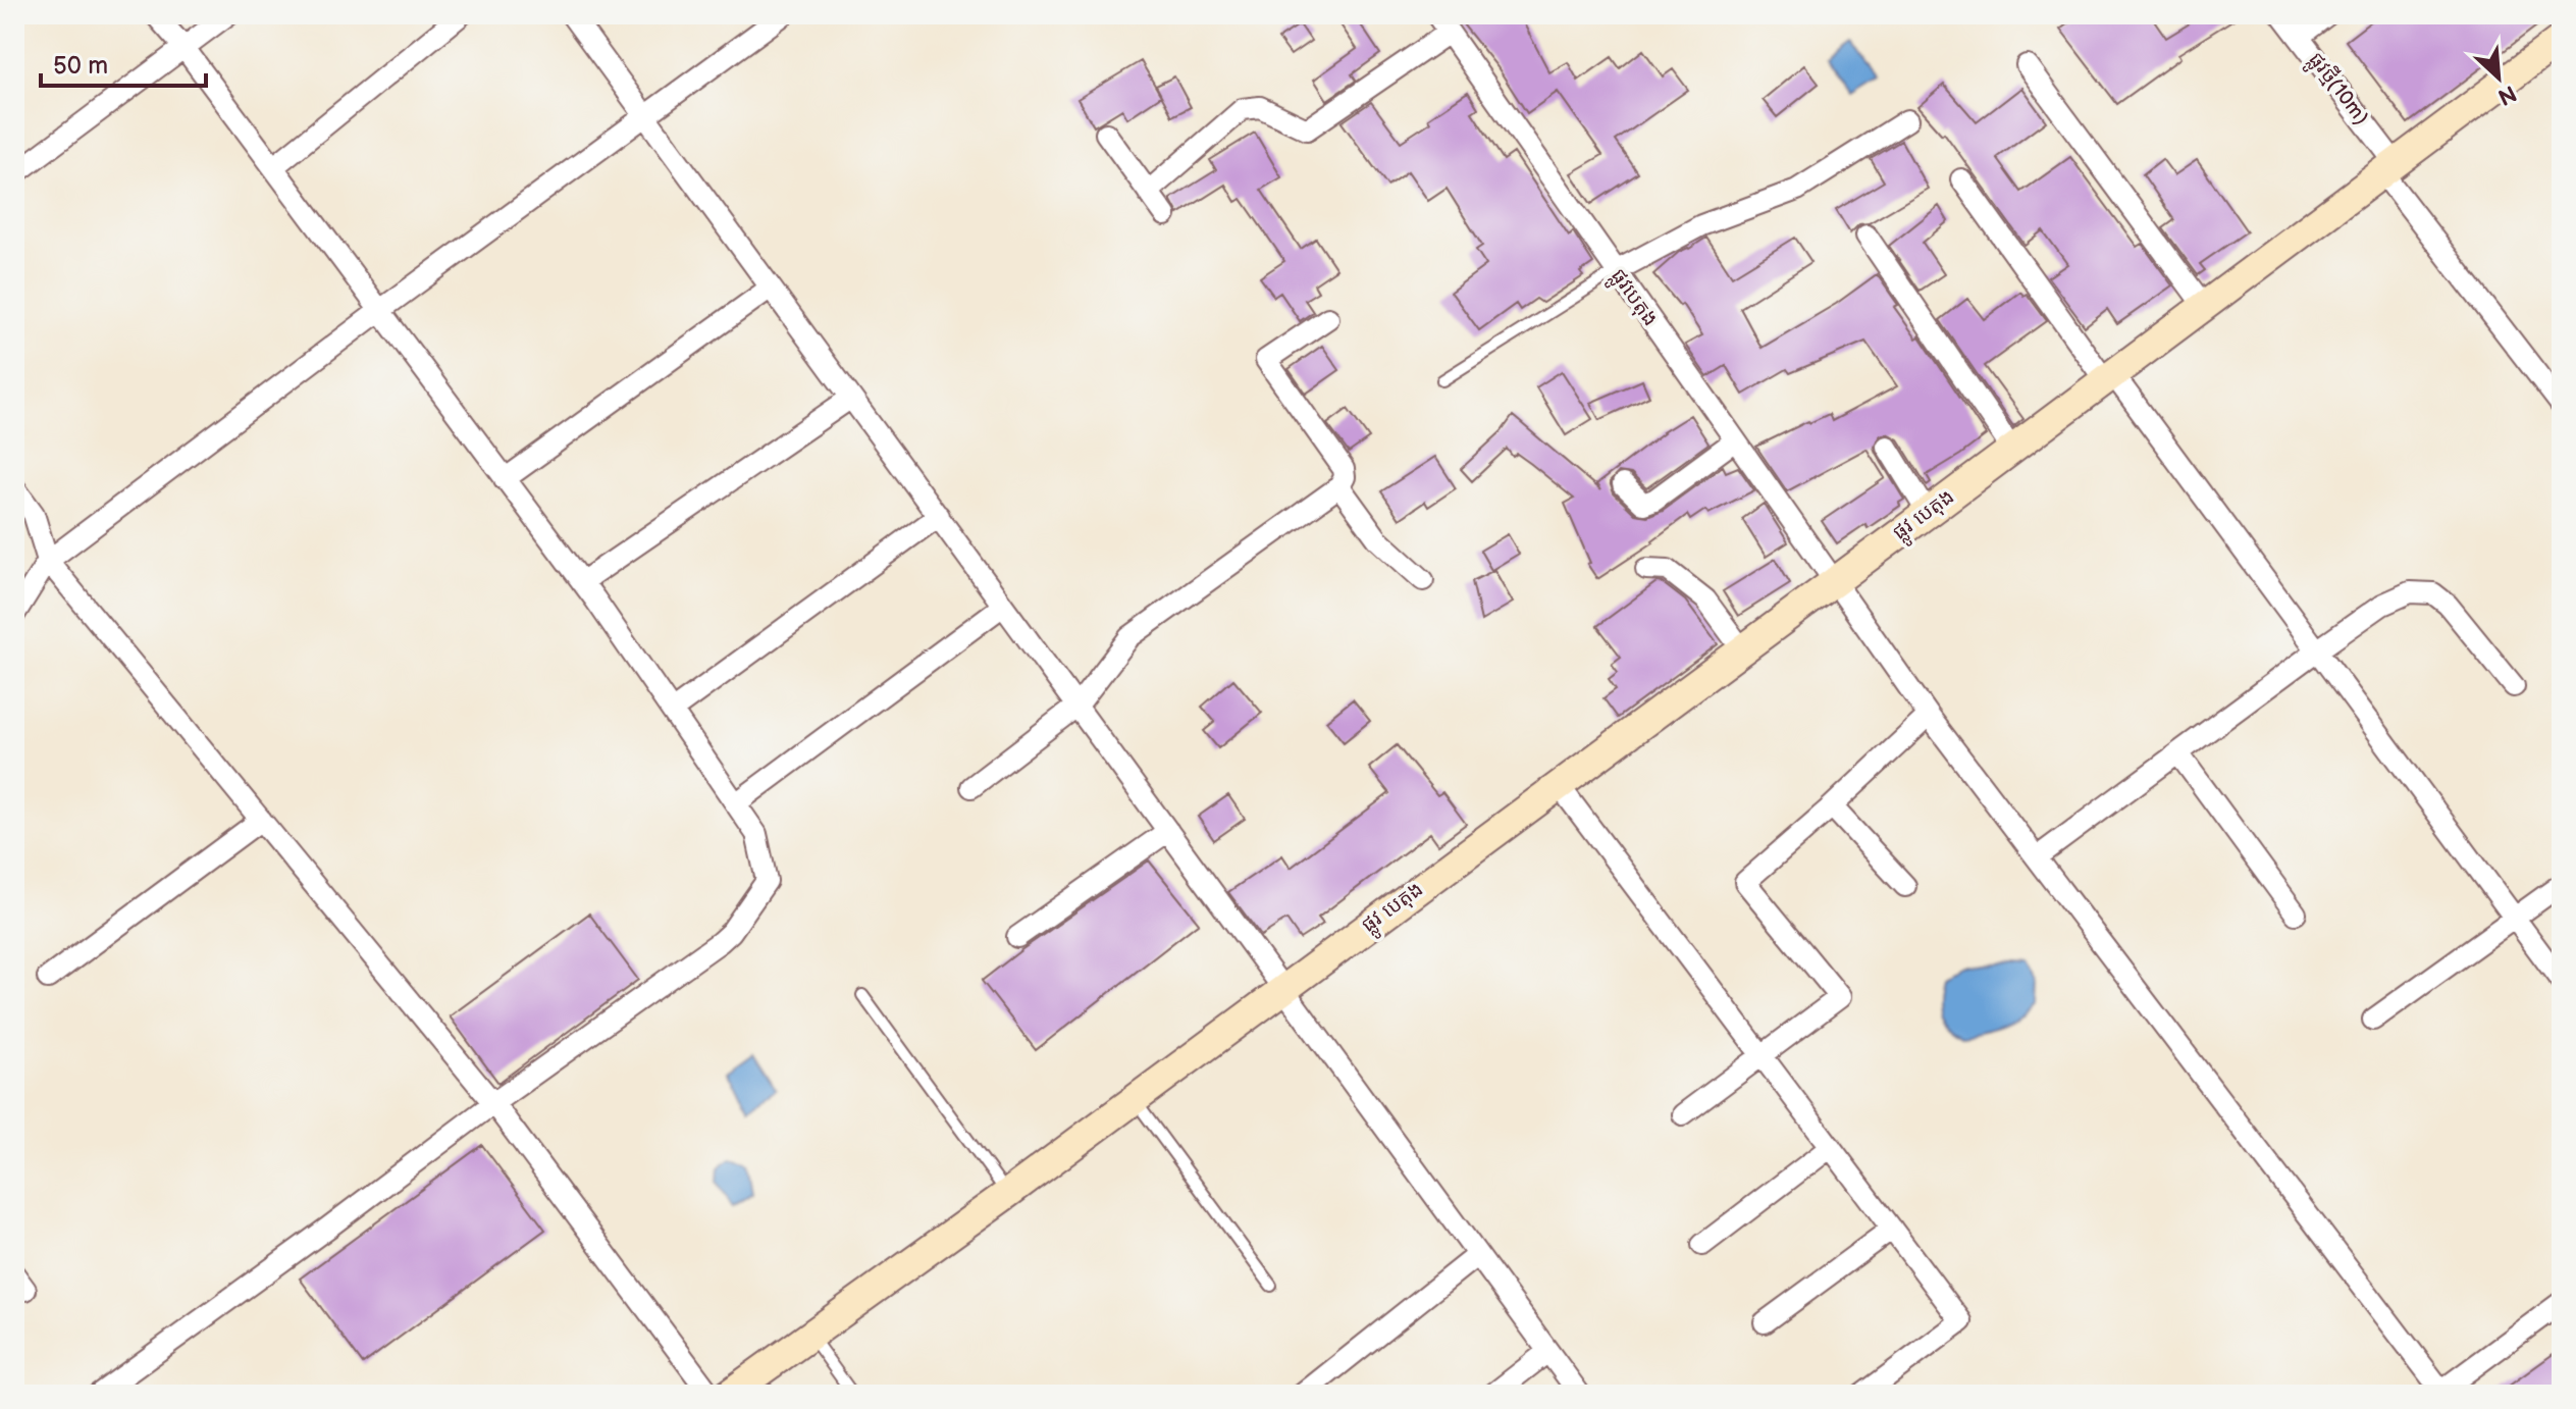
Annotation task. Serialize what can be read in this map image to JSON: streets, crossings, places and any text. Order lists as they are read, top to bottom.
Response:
{
  "streets": {
    "street": ["ផ្លូវថ្មី(10m)", "ផ្លូវបេតុង", "ផ្លូវ បេតុង"]
  },
  "crossings": [
    ["ផ្លូវថ្មី(10m)", "ផ្លូវ បេតុង"],
    ["ផ្លូវបេតុង", "ផ្លូវ បេតុង"]
  ],
  "scale_bar": "50 m",
  "north": "bottom right"
}
